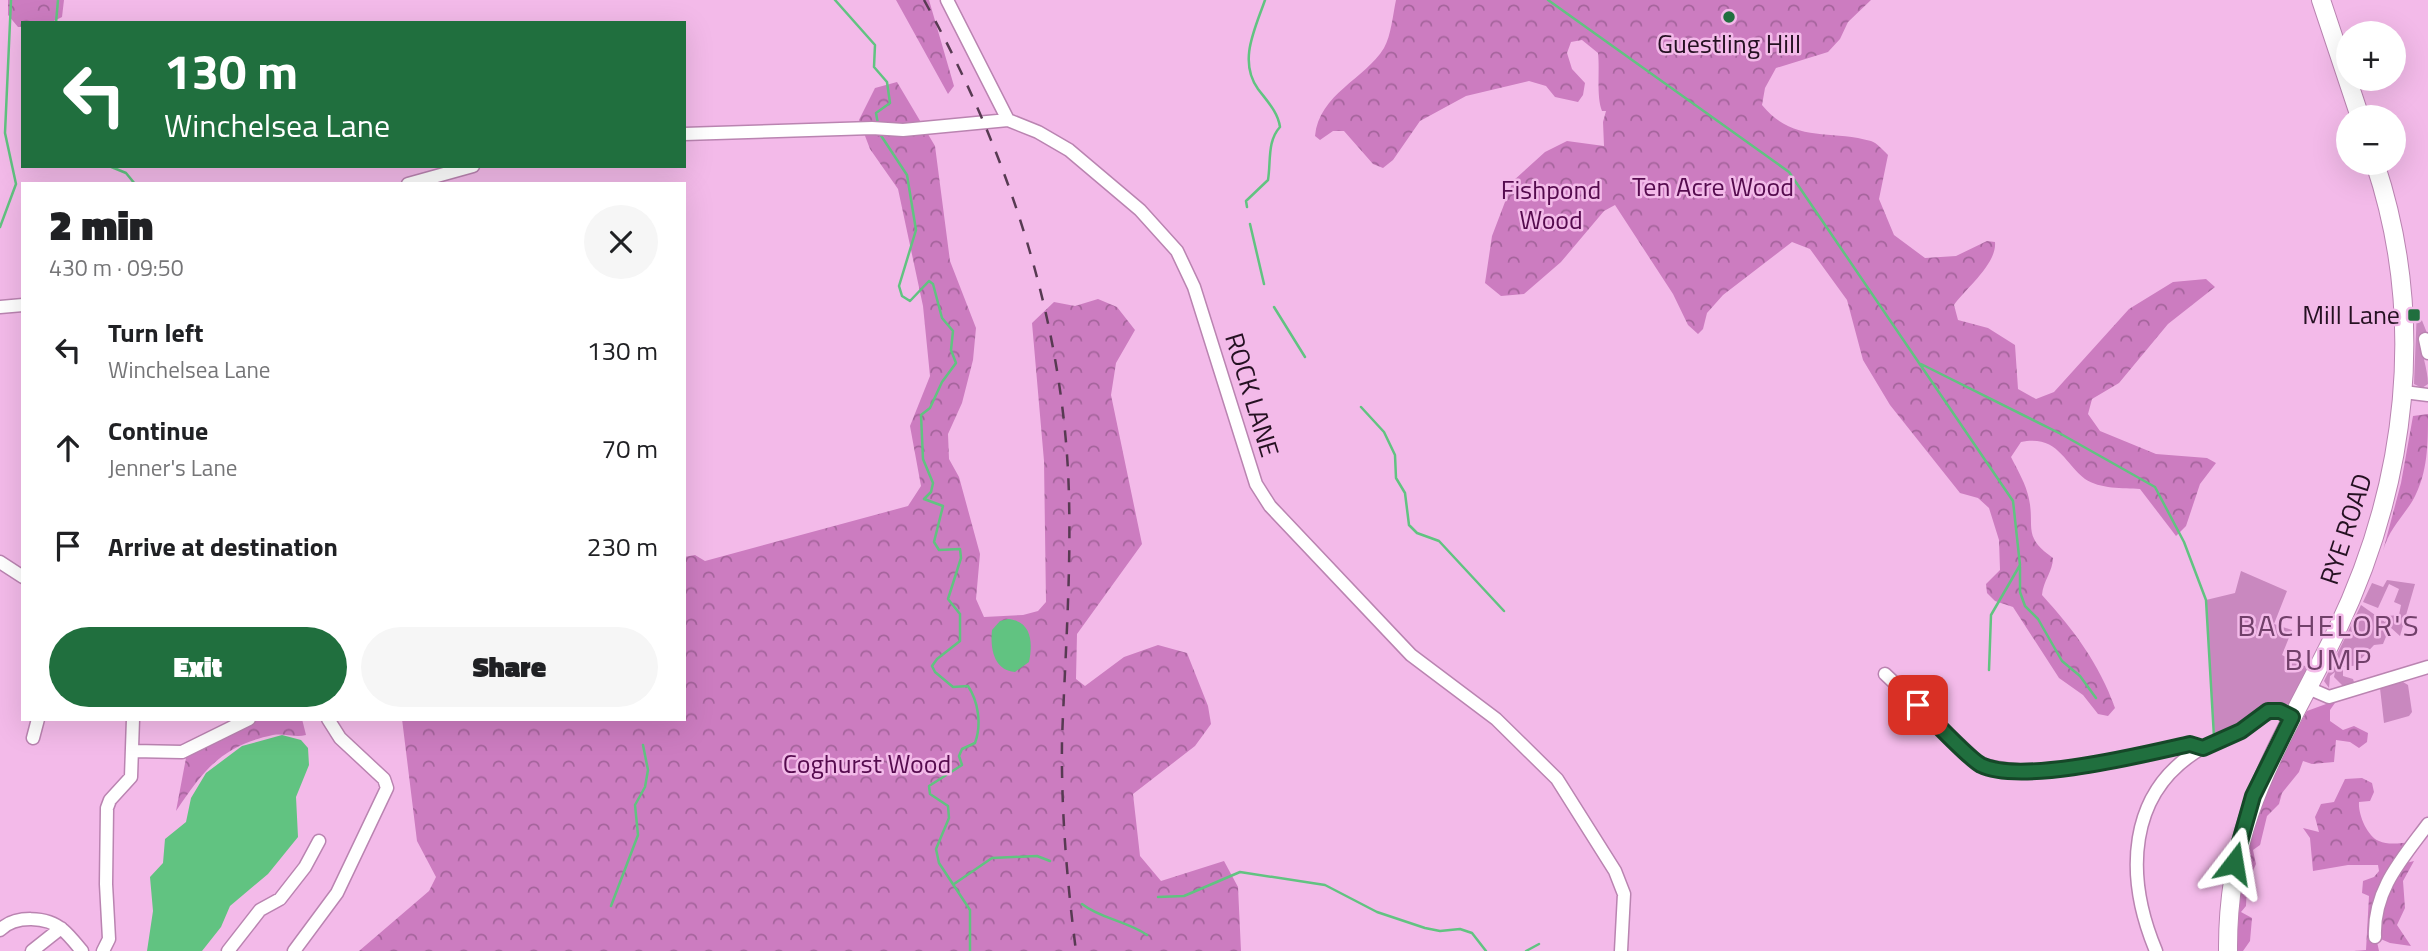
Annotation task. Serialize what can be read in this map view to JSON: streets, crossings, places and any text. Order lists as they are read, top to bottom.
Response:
{
  "streets": {
    "highway": ["RYE ROAD"],
    "street": ["ROCK LANE"]
  },
  "districts": ["BACHELOR'S BUMP"],
  "parks": ["Ten Acre Wood", "Fishpond Wood", "Coghurst Wood"],
  "places": {
    "other": ["Guestling Hill"],
    "transit": ["Mill Lane"]
  },
  "page": {
    "map_buttons": ["+", "−"],
    "turn": ["130 m", "Winchelsea Lane"],
    "heading": ["2 min", "430 m · 09:50"],
    "list": [
      {
        "name": "Turn left",
        "note": "Winchelsea Lane",
        "value": "130 m"
      },
      {
        "name": "Continue",
        "note": "Jenner's Lane",
        "value": "70 m"
      },
      {
        "name": "Arrive at destination",
        "value": "230 m"
      }
    ],
    "buttons": ["Exit", "Share"]
  }
}
